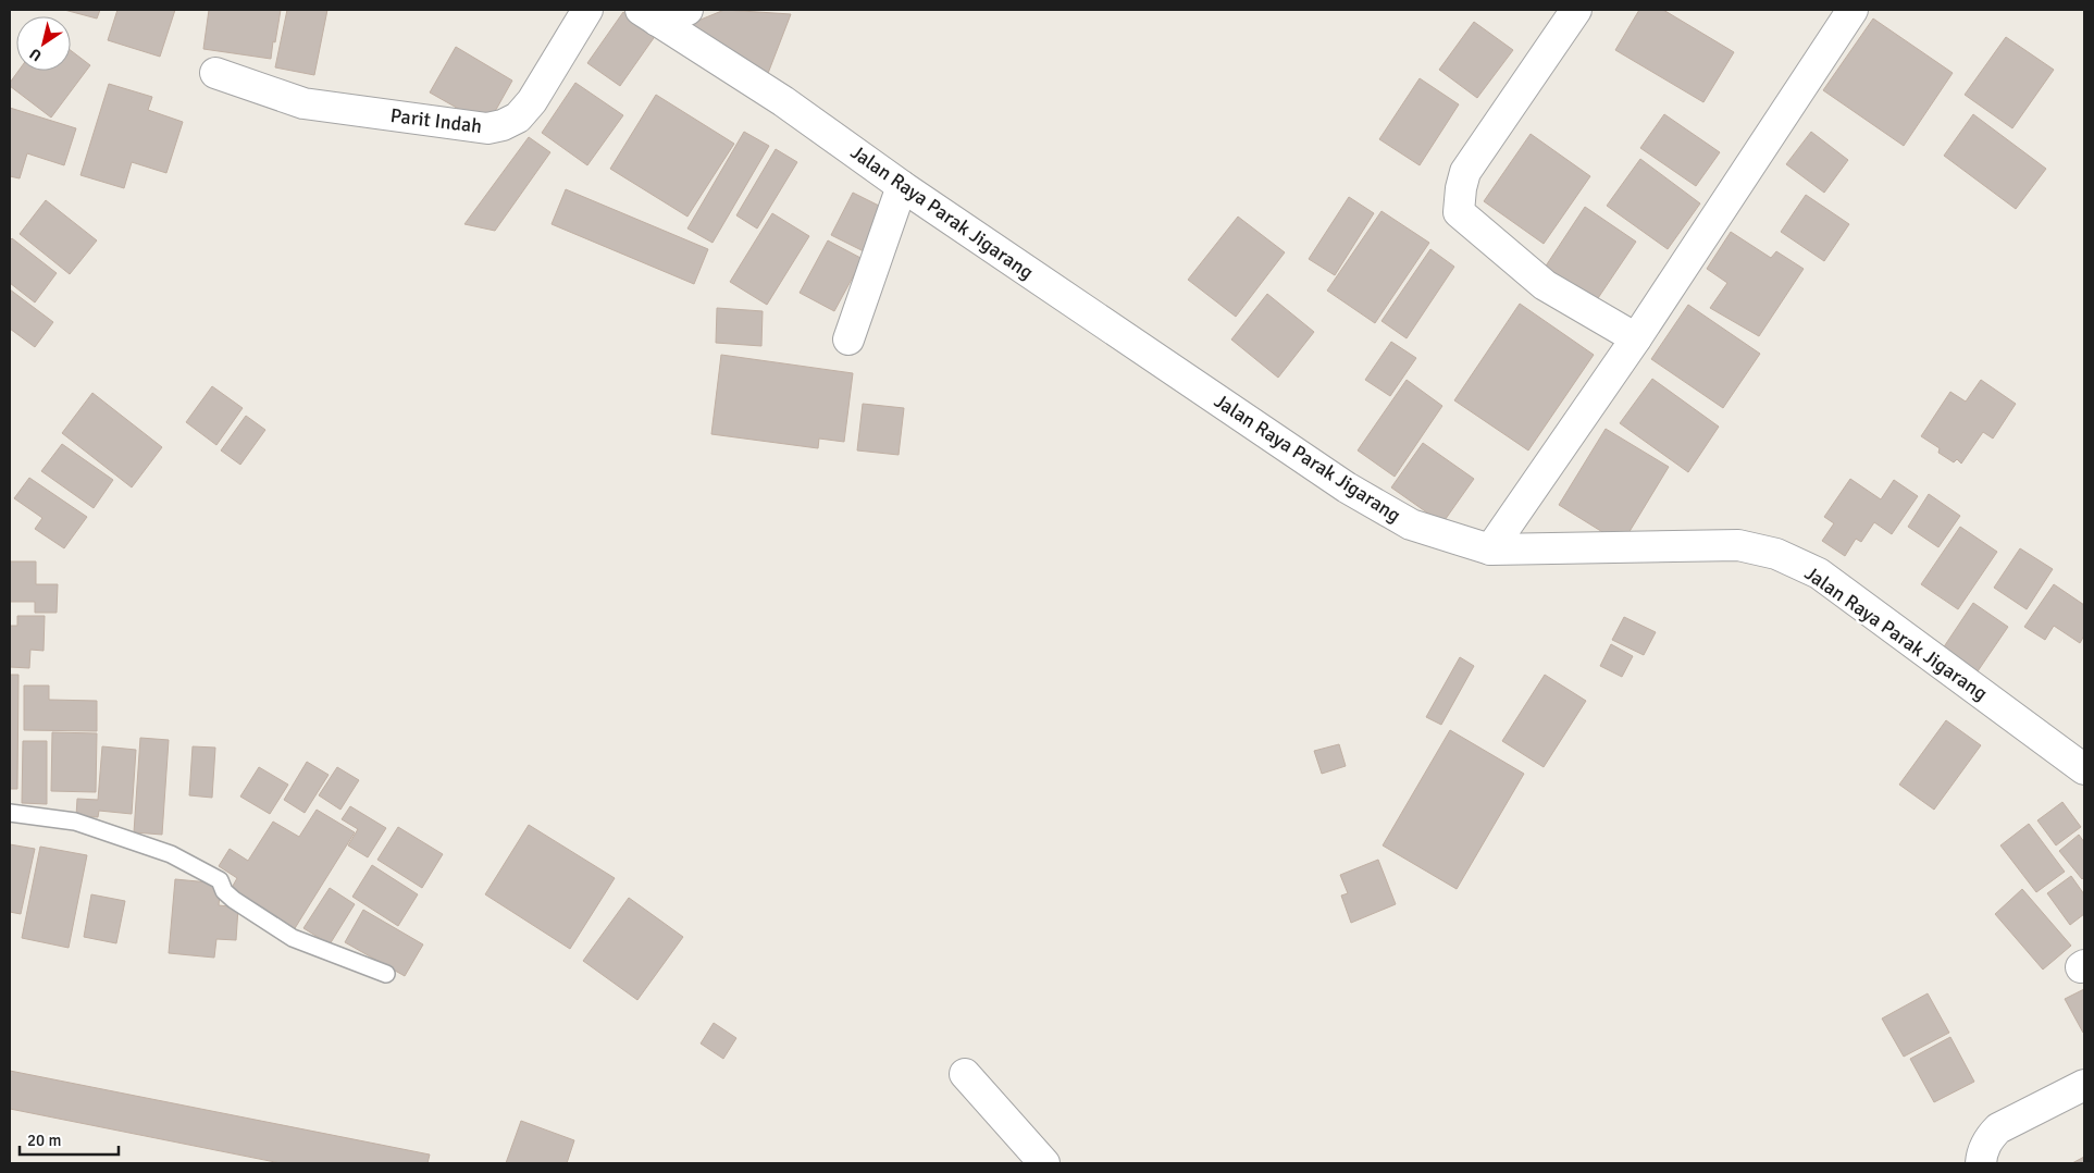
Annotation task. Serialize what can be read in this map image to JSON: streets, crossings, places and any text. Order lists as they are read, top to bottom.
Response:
{
  "streets": {
    "street": ["Parit Indah", "Jalan Raya Parak Jigarang"]
  },
  "scale_bar": "20 m",
  "north": "bottom left"
}
